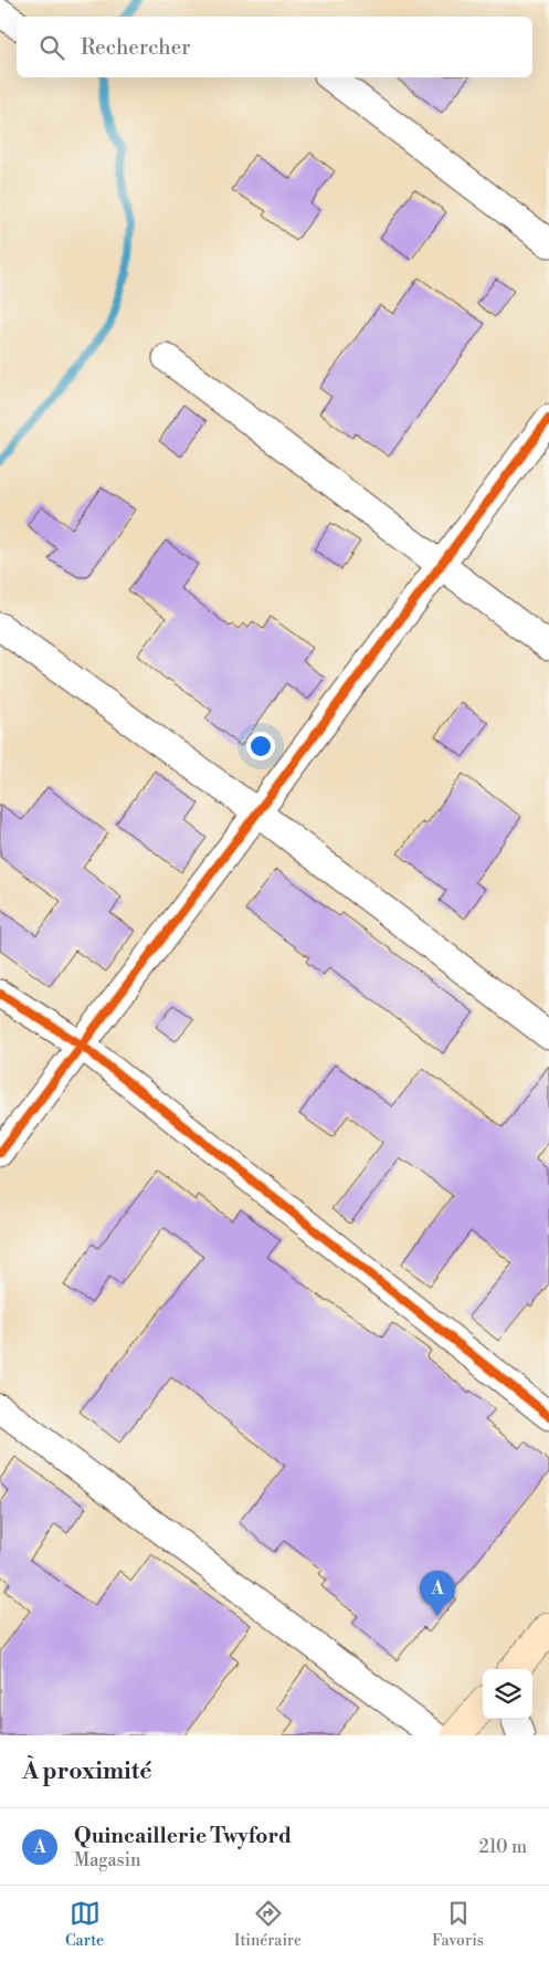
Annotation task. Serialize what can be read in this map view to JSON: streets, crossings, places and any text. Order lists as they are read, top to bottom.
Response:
{
  "page": {
    "search": "Rechercher",
    "pins": "A",
    "heading": "À proximité",
    "list": [
      {
        "mark": "A",
        "name": "Quincaillerie Twyford",
        "note": "Magasin",
        "value": "210 m"
      }
    ],
    "nav": ["Carte", "Itinéraire", "Favoris"]
  }
}
